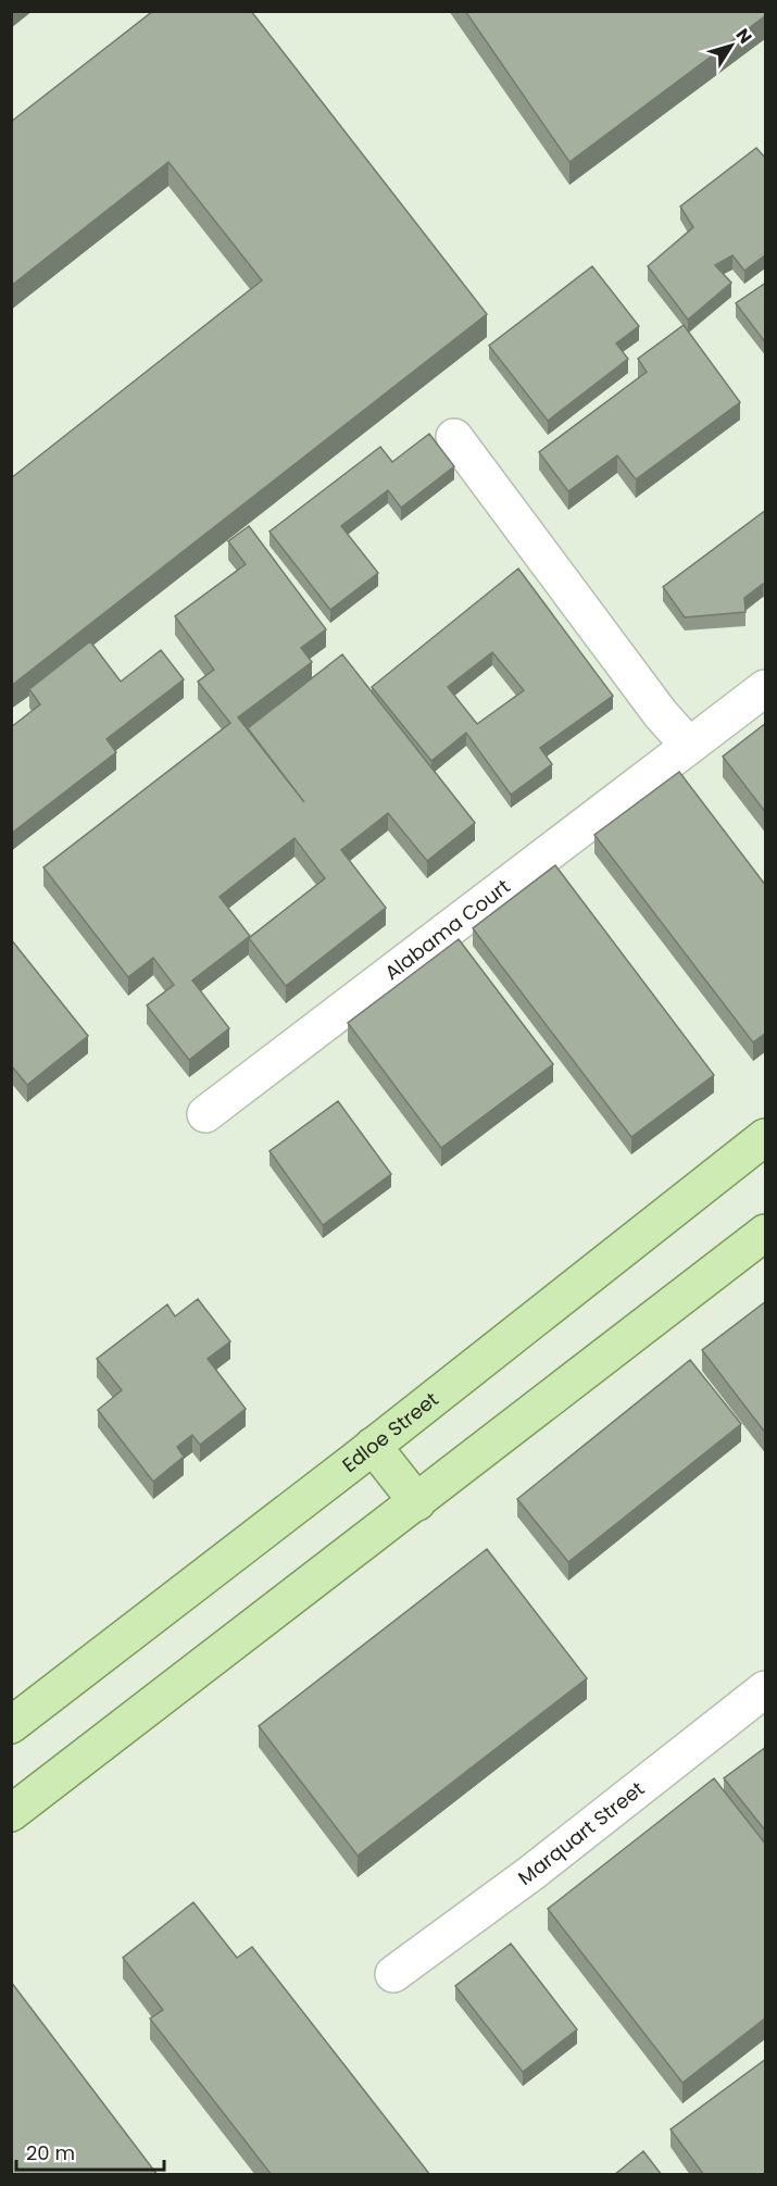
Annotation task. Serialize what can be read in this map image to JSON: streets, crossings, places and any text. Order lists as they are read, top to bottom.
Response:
{
  "streets": {
    "main road": ["Edloe Street"],
    "street": ["Alabama Court", "Marquart Street"]
  },
  "scale_bar": "20 m",
  "north": "top right"
}
